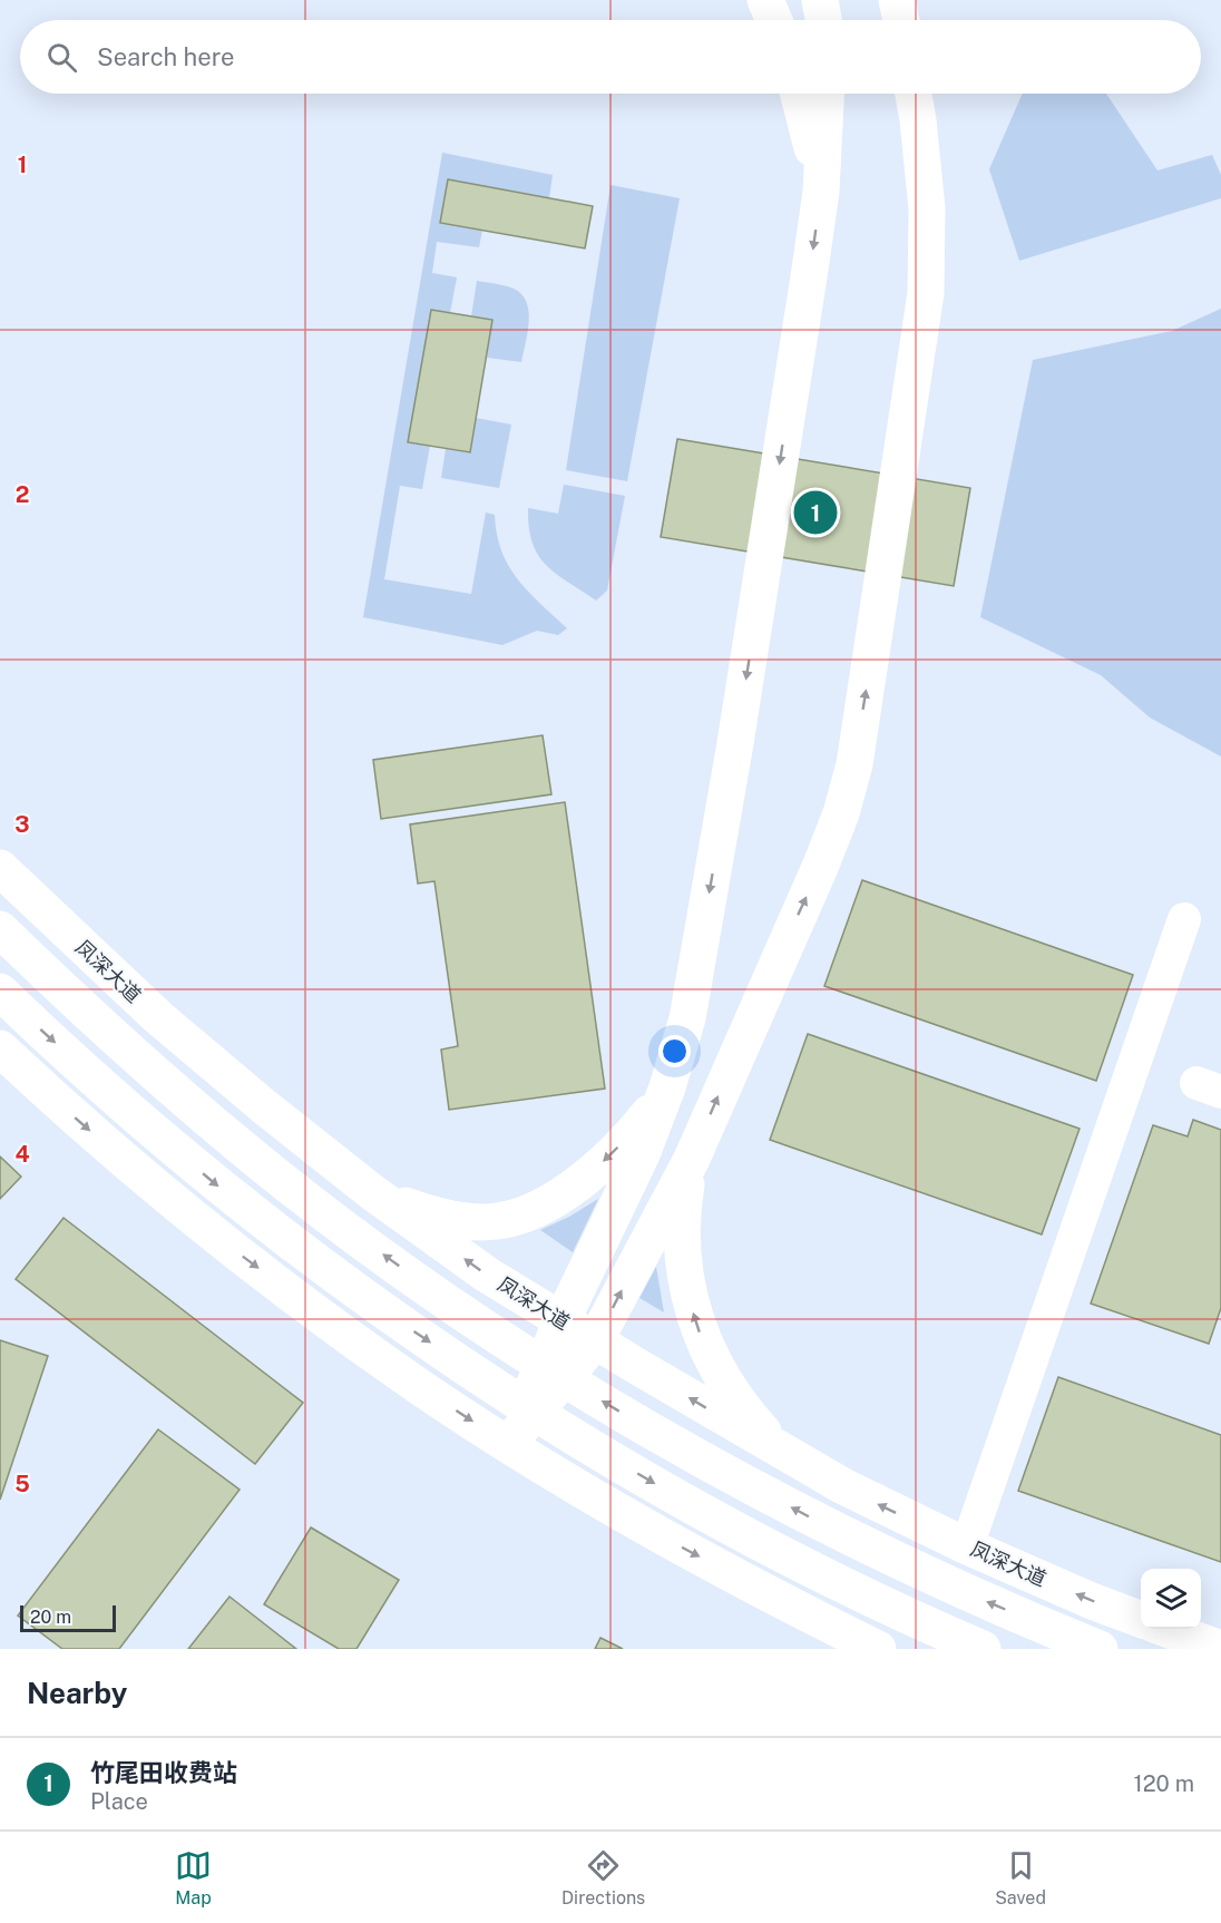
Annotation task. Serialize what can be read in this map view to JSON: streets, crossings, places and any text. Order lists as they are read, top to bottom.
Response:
{
  "streets": {
    "highway": ["凤深大道"]
  },
  "scale_bar": "20 m",
  "page": {
    "search": "Search here",
    "pins": "1",
    "scale": "20 m",
    "heading": "Nearby",
    "list": [
      {
        "mark": "1",
        "name": "竹尾田收费站",
        "note": "Place",
        "value": "120 m"
      }
    ],
    "nav": ["Map", "Directions", "Saved"]
  },
  "grid": {
    "rows": [
      "1",
      "2",
      "3",
      "4",
      "5"
    ]
  }
}
